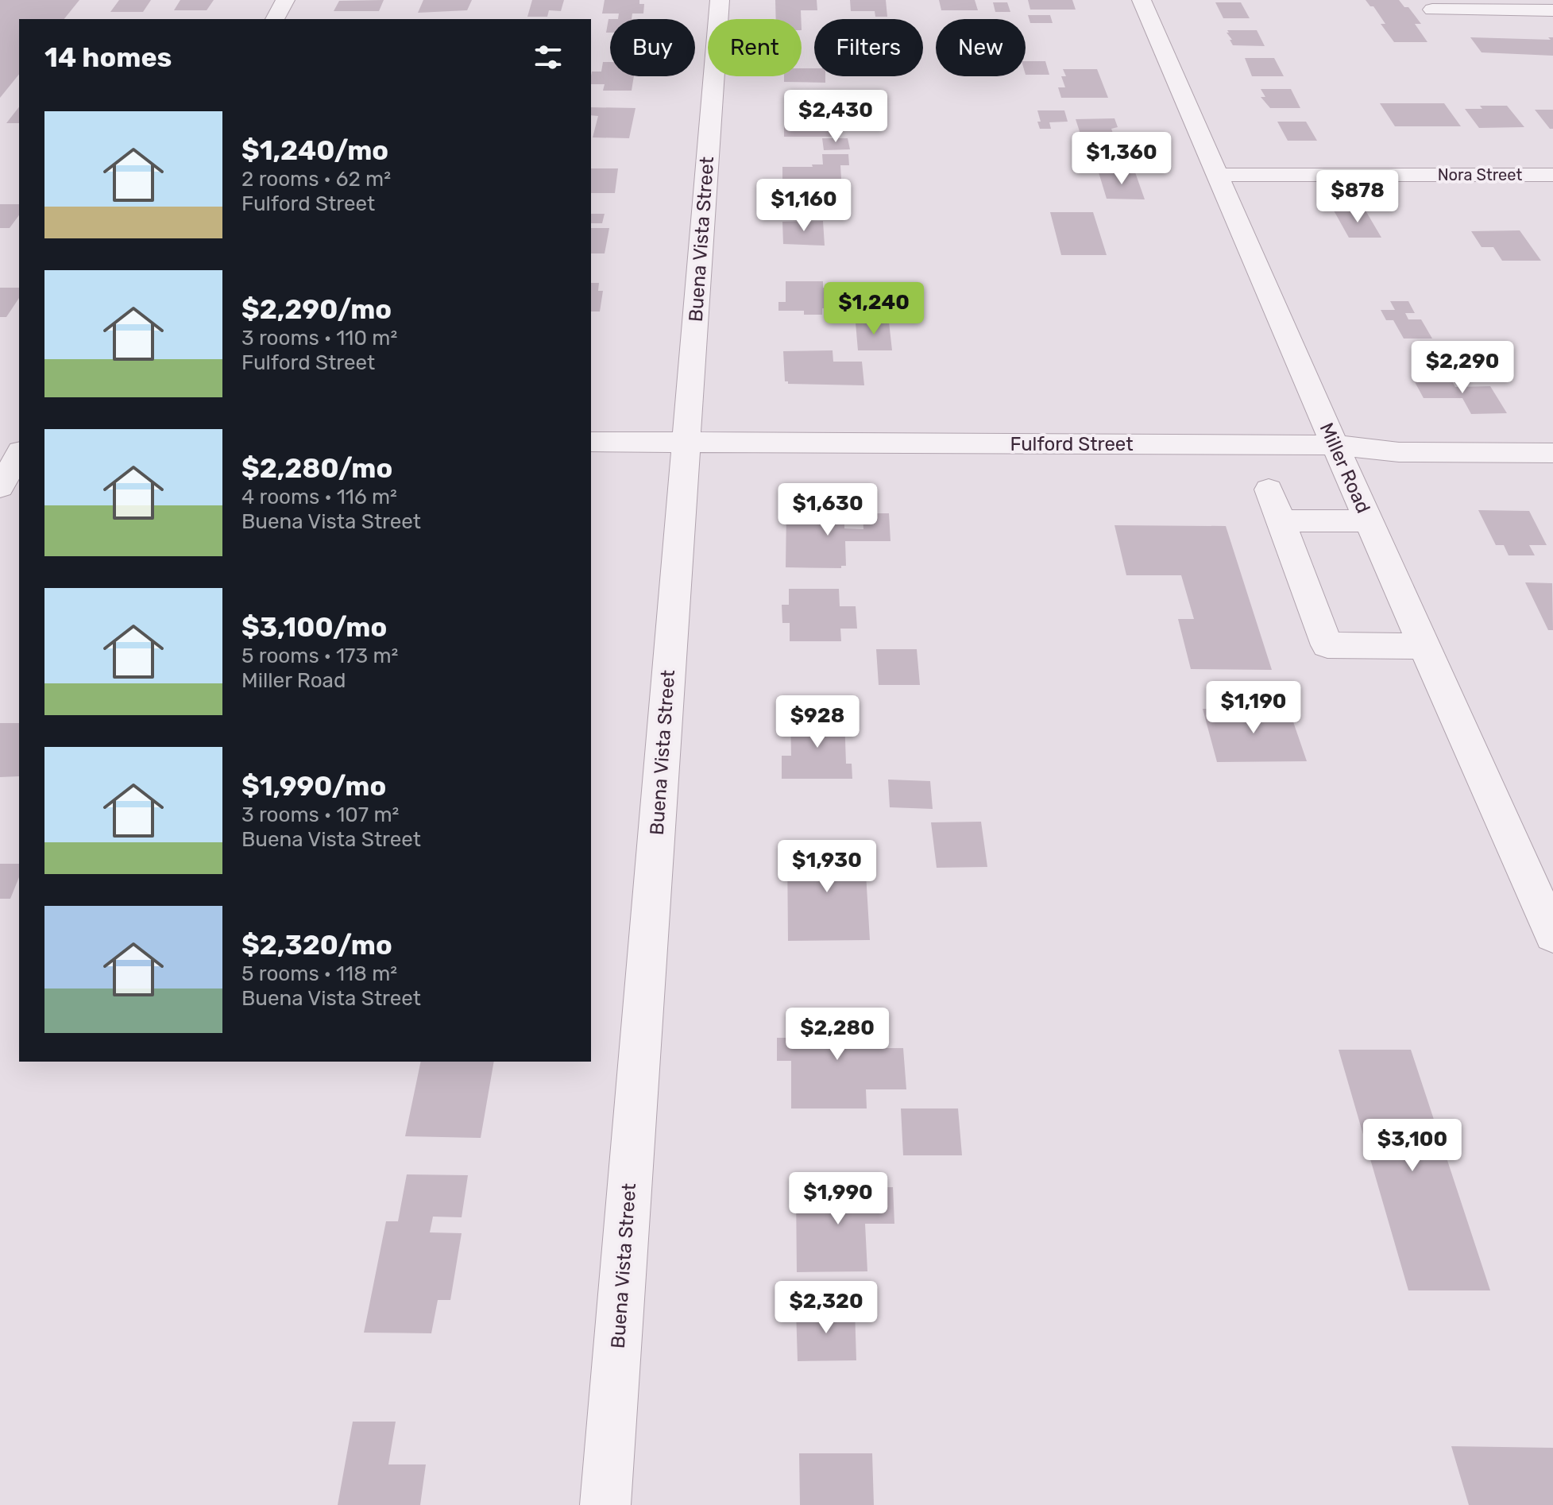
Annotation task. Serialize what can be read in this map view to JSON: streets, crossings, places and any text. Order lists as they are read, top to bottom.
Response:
{
  "streets": {
    "street": [
      "Nora Street",
      "Buena Vista Street",
      "Fulford Street",
      "Miller Road"
    ]
  },
  "crossings": [
    ["Nora Street", "Miller Road"],
    ["Buena Vista Street", "Fulford Street"],
    ["Fulford Street", "Miller Road"]
  ],
  "page": {
    "chip": [
      "Buy",
      "Rent",
      "Filters",
      "New"
    ],
    "heading": "14 homes",
    "price": [
      "$2,430",
      "$1,360",
      "$878",
      "$1,160",
      "$1,240",
      "$2,290",
      "$1,630",
      "$1,190",
      "$928",
      "$1,930",
      "$2,280",
      "$3,100",
      "$1,990",
      "$2,320"
    ],
    "list": [
      {
        "name": "$1,240/mo",
        "note": "2 rooms · 62 m² · Fulford Street"
      },
      {
        "name": "$2,290/mo",
        "note": "3 rooms · 110 m² · Fulford Street"
      },
      {
        "name": "$2,280/mo",
        "note": "4 rooms · 116 m² · Buena Vista Street"
      },
      {
        "name": "$3,100/mo",
        "note": "5 rooms · 173 m² · Miller Road"
      },
      {
        "name": "$1,990/mo",
        "note": "3 rooms · 107 m² · Buena Vista Street"
      },
      {
        "name": "$2,320/mo",
        "note": "5 rooms · 118 m² · Buena Vista Street"
      }
    ]
  }
}
